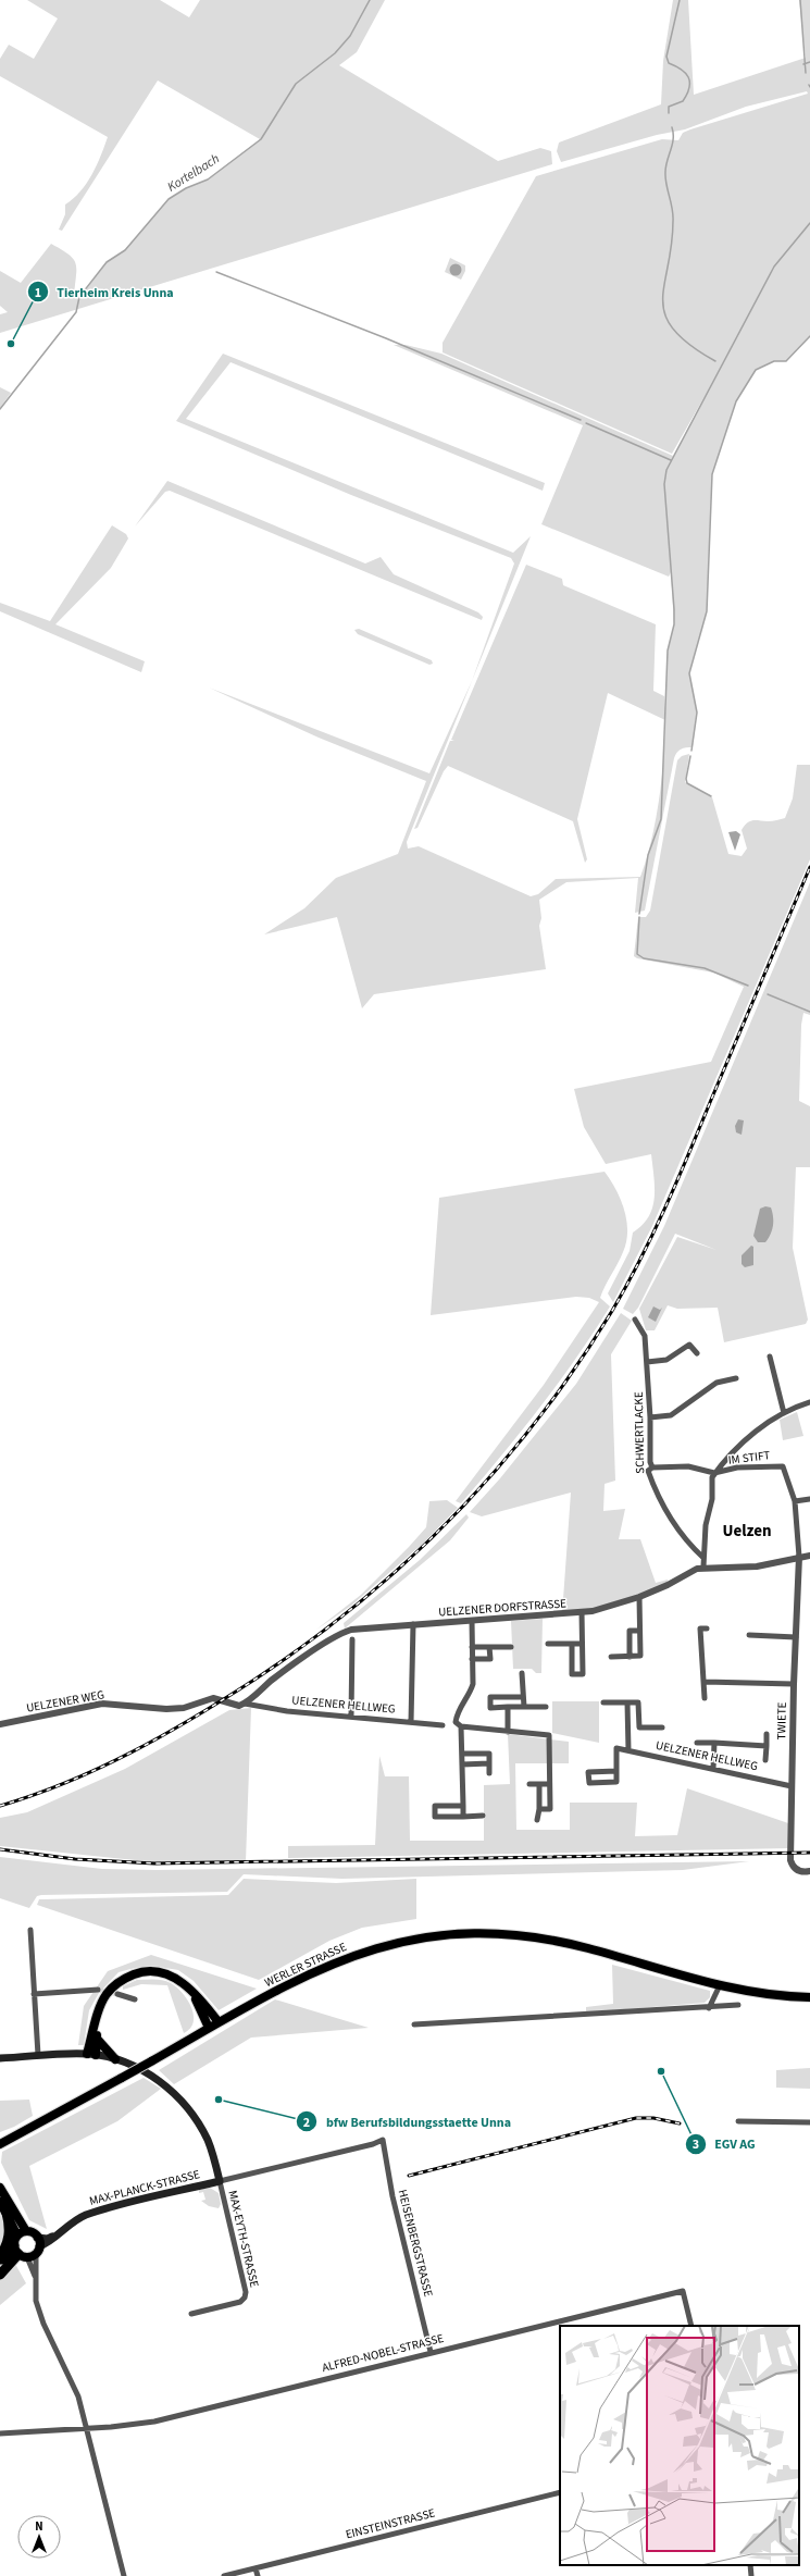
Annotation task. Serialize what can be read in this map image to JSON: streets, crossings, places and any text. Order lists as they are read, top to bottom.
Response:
{
  "streets": {
    "main road": ["WERLER STRASSE", "MAX-PLANCK-STRASSE"],
    "street": [
      "SCHWERTLACKE",
      "IM STIFT",
      "UELZENER DORFSTRASSE",
      "UELZENER WEG",
      "UELZENER HELLWEG",
      "TWIETE",
      "MAX-EYTH-STRASSE",
      "HEISENBERGSTRASSE",
      "ALFRED-NOBEL-STRASSE",
      "EINSTEINSTRASSE"
    ]
  },
  "crossings": [
    ["SCHWERTLACKE", "IM STIFT"],
    ["IM STIFT", "UELZENER DORFSTRASSE"],
    ["IM STIFT", "TWIETE"],
    ["UELZENER DORFSTRASSE", "UELZENER WEG"],
    ["UELZENER DORFSTRASSE", "UELZENER HELLWEG"],
    ["UELZENER DORFSTRASSE", "TWIETE"],
    ["UELZENER WEG", "UELZENER HELLWEG"],
    ["UELZENER HELLWEG", "TWIETE"],
    ["MAX-PLANCK-STRASSE", "MAX-EYTH-STRASSE"],
    ["MAX-PLANCK-STRASSE", "HEISENBERGSTRASSE"],
    ["HEISENBERGSTRASSE", "ALFRED-NOBEL-STRASSE"]
  ],
  "districts": ["Uelzen"],
  "water": ["Kortelbach"],
  "places": ["Tierheim Kreis Unna", "EGV AG", "bfw Berufsbildungsstaette Unna"],
  "north": "top"
}
